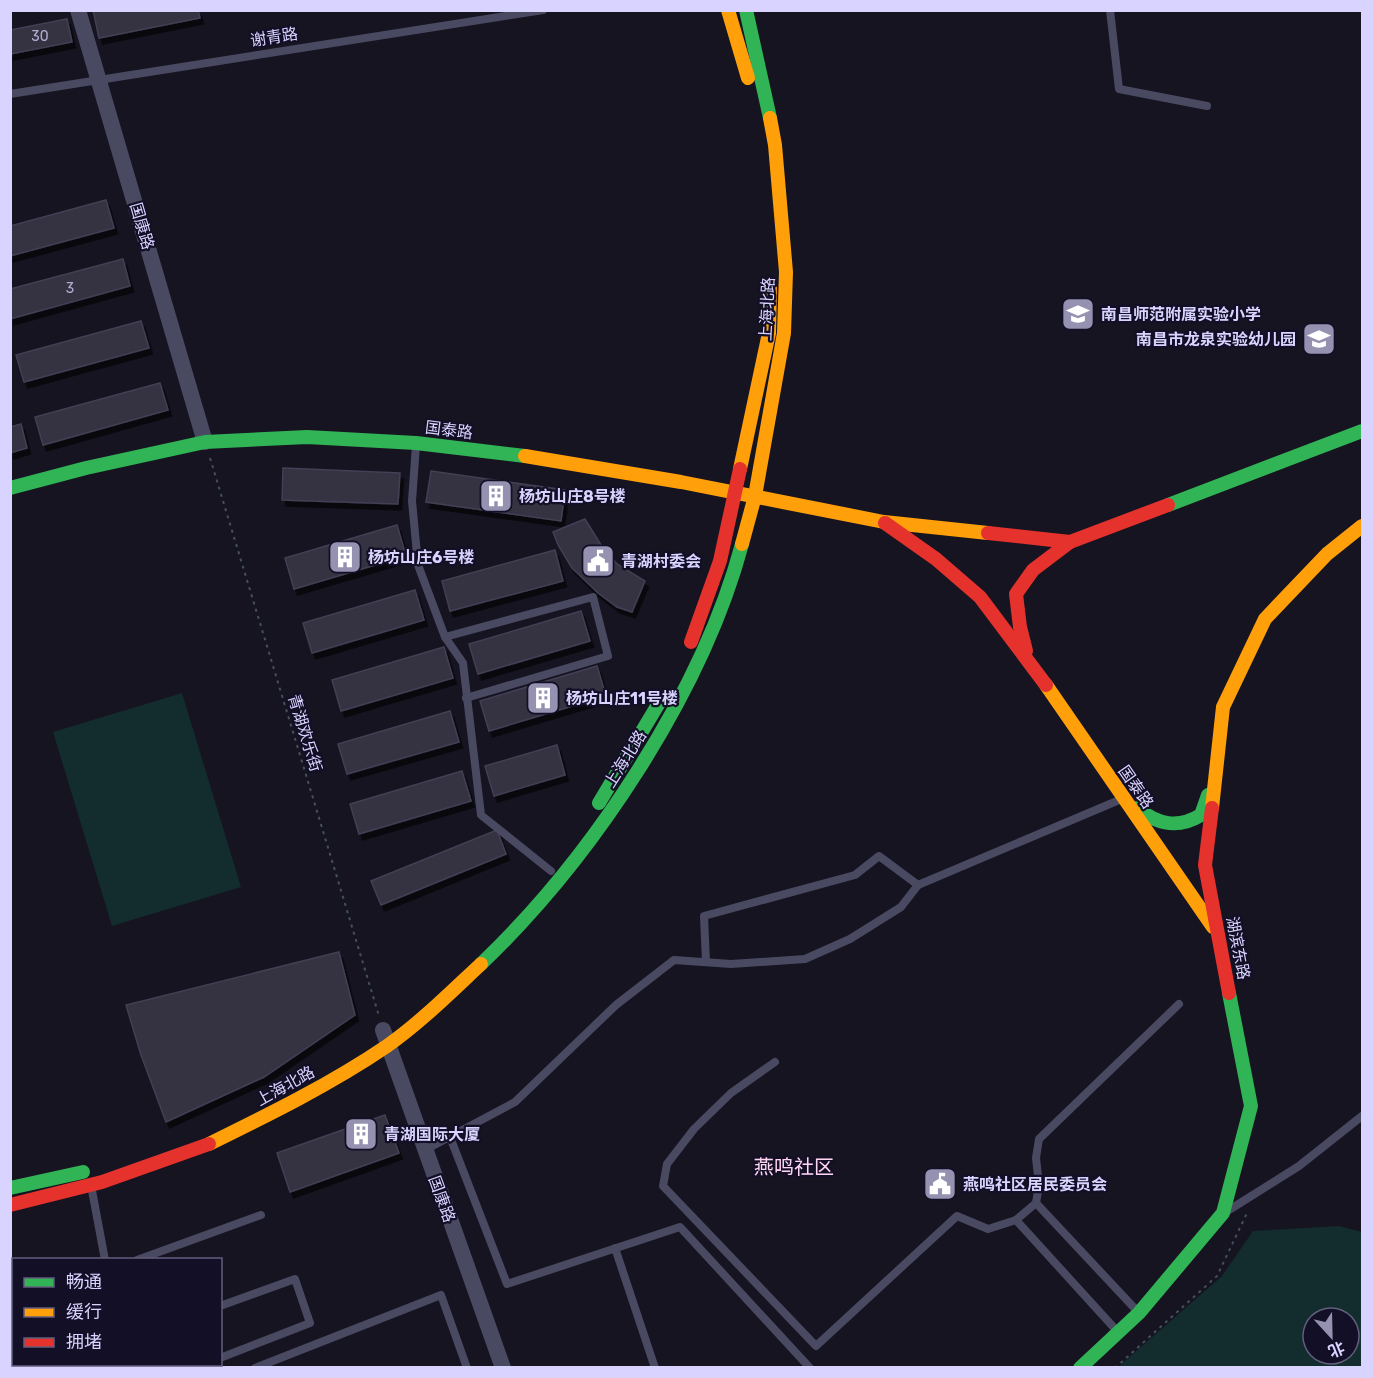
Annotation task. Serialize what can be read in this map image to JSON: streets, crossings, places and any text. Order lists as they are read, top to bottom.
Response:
{
  "streets": {
    "street": [
      "国康路",
      "上海北路",
      "国泰路",
      "湖滨东路"
    ],
    "lane": ["谢青路"],
    "path": ["青湖欢乐街"]
  },
  "crossings": [
    ["谢青路", "国康路"],
    ["国康路", "上海北路"],
    ["国康路", "国泰路"],
    ["国康路", "青湖欢乐街"],
    ["上海北路", "国泰路"],
    ["上海北路", "青湖欢乐街"],
    ["国泰路", "青湖欢乐街"],
    ["国泰路", "湖滨东路"]
  ],
  "districts": ["燕鸣社区"],
  "places": {
    "school or university": ["南昌师范附属实验小学", "南昌市龙泉实验幼儿园"],
    "building": [
      "杨坊山庄8号楼",
      "杨坊山庄6号楼",
      "杨坊山庄11号楼",
      "青湖国际大厦"
    ],
    "public building": ["青湖村委会", "燕鸣社区居民委员会"]
  },
  "house_numbers": ["30", "3"],
  "legend": ["畅通", "缓行", "拥堵"],
  "north": "bottom"
}
